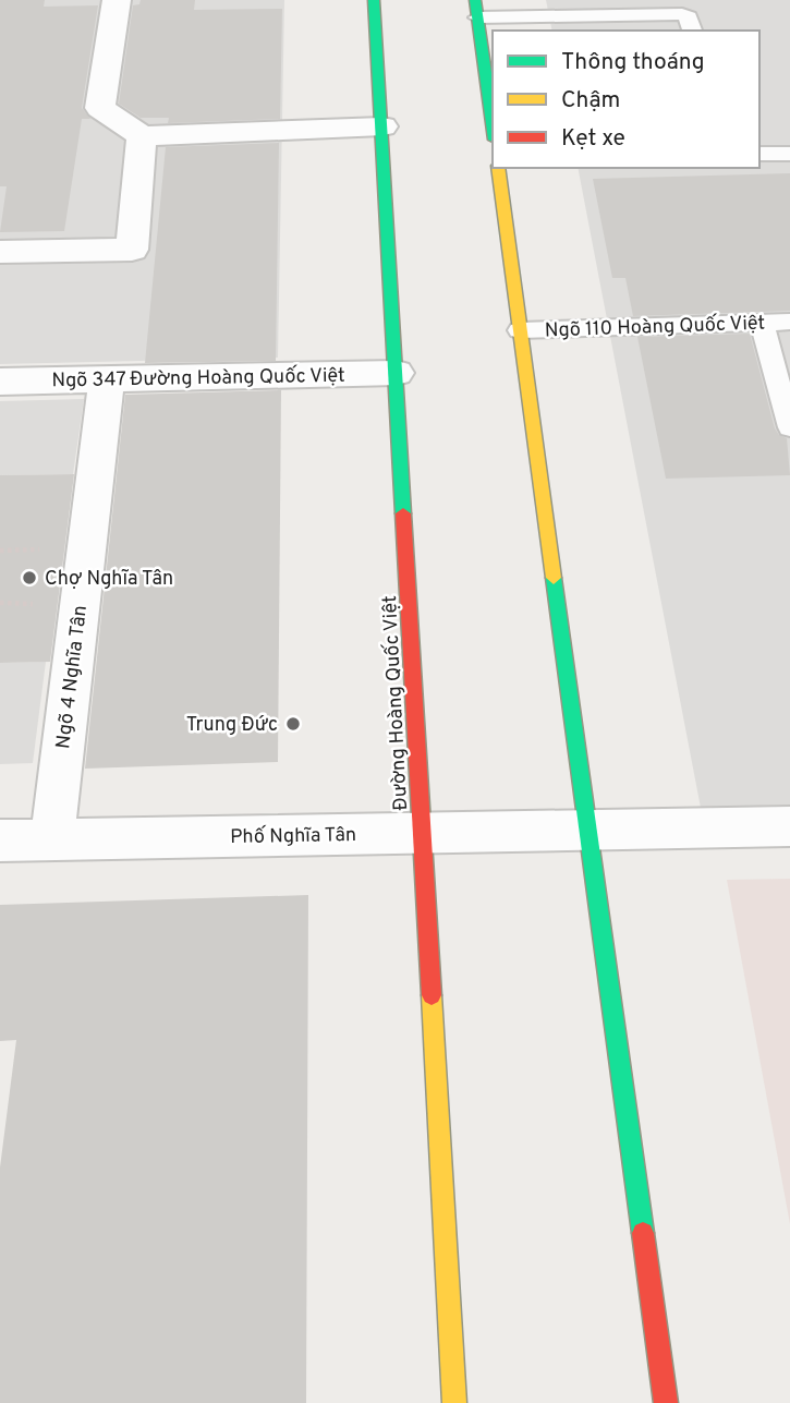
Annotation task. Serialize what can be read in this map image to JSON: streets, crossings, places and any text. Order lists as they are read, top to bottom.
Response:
{
  "streets": {
    "main road": ["Đường Hoàng Quốc Việt"],
    "street": ["Ngõ 347 Đường Hoàng Quốc Việt", "Ngõ 4 Nghĩa Tân", "Phố Nghĩa Tân"],
    "lane": ["Ngõ 110 Hoàng Quốc Việt"]
  },
  "crossings": [
    ["Ngõ 347 Đường Hoàng Quốc Việt", "Ngõ 4 Nghĩa Tân"],
    ["Ngõ 347 Đường Hoàng Quốc Việt", "Đường Hoàng Quốc Việt"],
    ["Ngõ 4 Nghĩa Tân", "Phố Nghĩa Tân"],
    ["Đường Hoàng Quốc Việt", "Phố Nghĩa Tân"]
  ],
  "places": ["Chợ Nghĩa Tân", "Trung Đức"],
  "legend": ["Thông thoáng", "Chậm", "Kẹt xe"]
}
